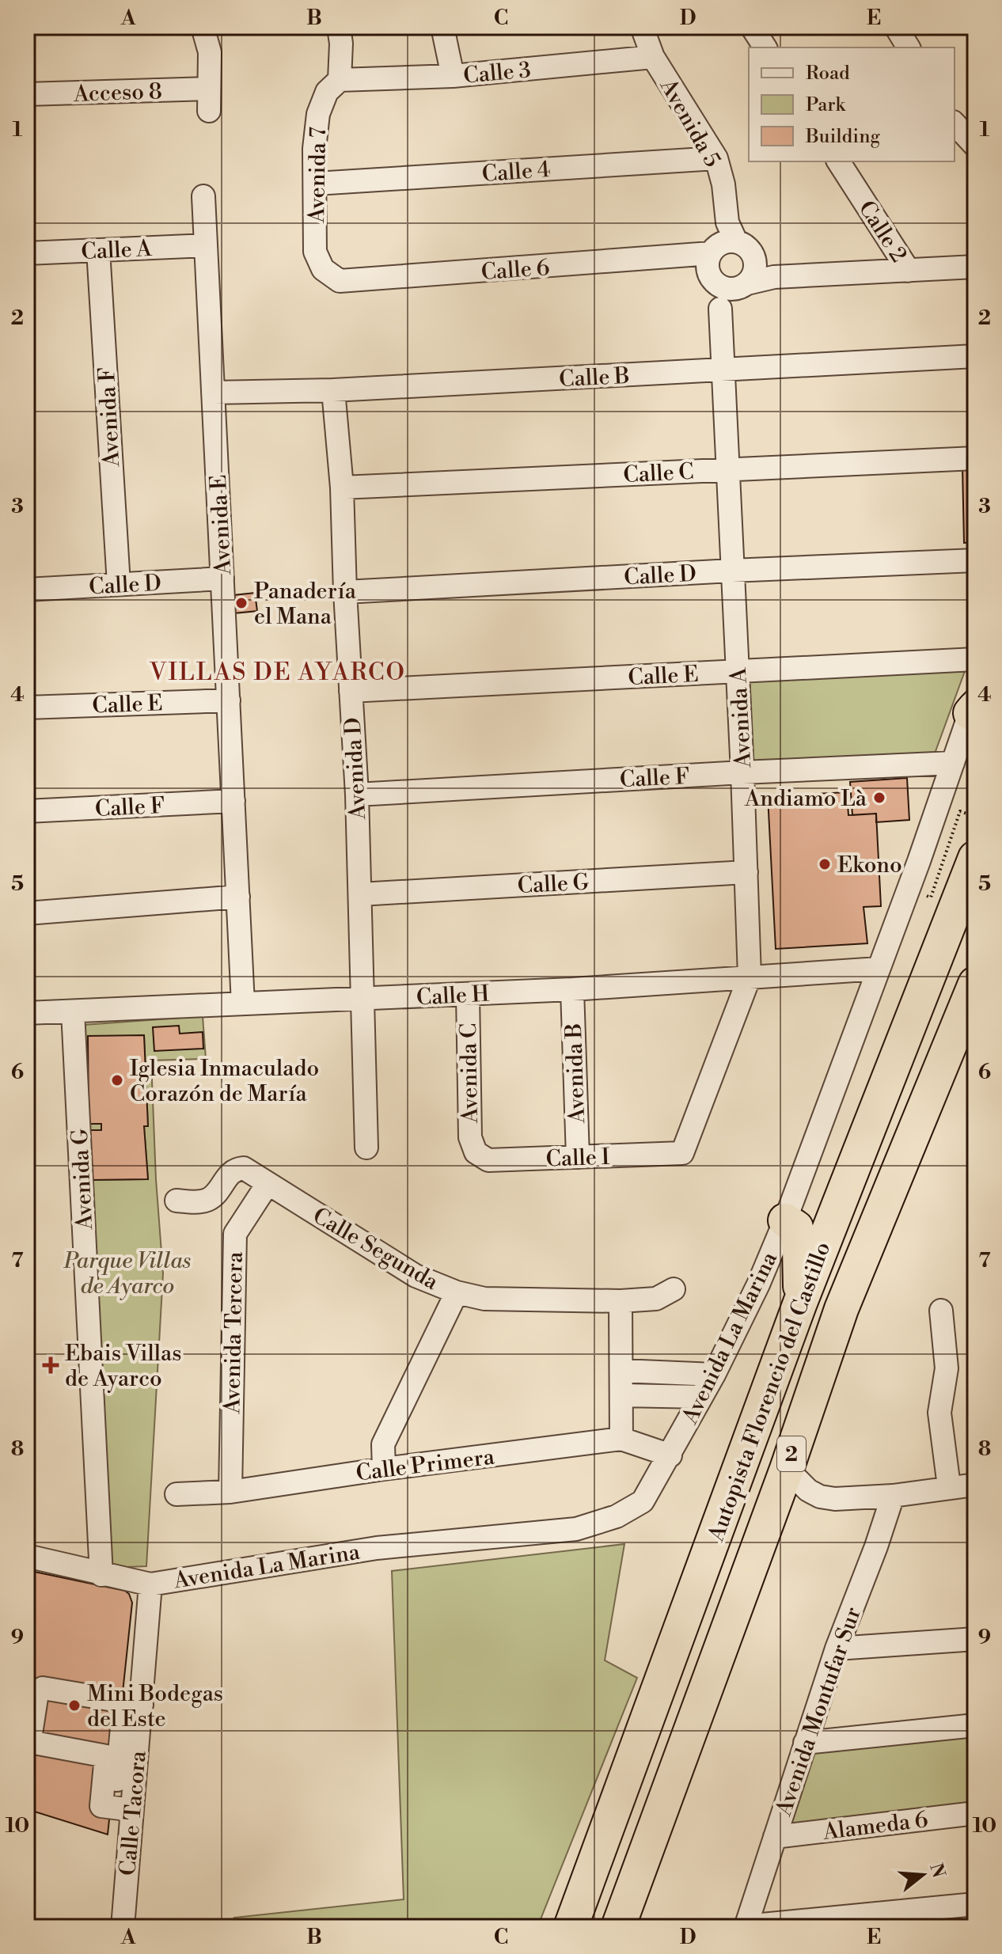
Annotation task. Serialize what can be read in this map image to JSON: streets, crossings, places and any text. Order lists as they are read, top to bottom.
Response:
{
  "streets": {
    "highway": ["Autopista Florencio del Castillo", "2"],
    "street": [
      "Calle 3",
      "Acceso 8",
      "Avenida 5",
      "Calle 4",
      "Avenida 7",
      "Calle 2",
      "Calle A",
      "Calle 6",
      "Calle B",
      "Avenida F",
      "Calle C",
      "Avenida E",
      "Calle D",
      "Calle E",
      "Avenida A",
      "Avenida D",
      "Calle F",
      "Calle G",
      "Calle H",
      "Avenida C",
      "Avenida B",
      "Calle I",
      "Avenida G",
      "Calle Segunda",
      "Avenida Tercera",
      "Avenida La Marina",
      "Calle Primera",
      "Avenida Montufar Sur",
      "Calle Tacora",
      "Alameda 6"
    ]
  },
  "crossings": [
    ["Calle 3", "Avenida 5"],
    ["Calle 3", "Avenida 7"],
    ["Avenida 5", "Calle 4"],
    ["Avenida 5", "Calle 6"],
    ["Calle 4", "Avenida 7"],
    ["Avenida 7", "Calle 6"],
    ["Calle A", "Avenida F"],
    ["Calle A", "Avenida E"],
    ["Calle B", "Avenida E"],
    ["Calle B", "Avenida A"],
    ["Calle B", "Avenida D"],
    ["Avenida F", "Calle D"],
    ["Calle C", "Avenida A"],
    ["Calle C", "Avenida D"],
    ["Avenida E", "Calle D"],
    ["Avenida E", "Calle E"],
    ["Avenida E", "Calle F"],
    ["Avenida E", "Calle H"],
    ["Calle D", "Avenida A"],
    ["Calle D", "Avenida D"],
    ["Calle E", "Avenida A"],
    ["Calle E", "Avenida D"],
    ["Avenida A", "Calle F"],
    ["Avenida A", "Calle G"],
    ["Avenida A", "Calle H"],
    ["Avenida A", "Calle I"],
    ["Avenida D", "Calle F"],
    ["Avenida D", "Calle G"],
    ["Avenida D", "Calle H"],
    ["Calle F", "Avenida La Marina"],
    ["Calle H", "Avenida C"],
    ["Calle H", "Avenida B"],
    ["Calle H", "Avenida G"],
    ["Calle H", "Avenida La Marina"],
    ["Avenida C", "Calle I"],
    ["Avenida B", "Calle I"],
    ["Calle Segunda", "Avenida Tercera"],
    ["Avenida Tercera", "Calle Primera"],
    ["Avenida La Marina", "Calle Primera"],
    ["Avenida La Marina", "Calle Tacora"],
    ["Avenida Montufar Sur", "Alameda 6"]
  ],
  "districts": ["VILLAS DE AYARCO"],
  "parks": ["Parque Villas de Ayarco"],
  "places": {
    "other": [
      "Panadería el Mana",
      "Andiamo Là",
      "Ekono",
      "Iglesia Inmaculado Corazón de María",
      "Mini Bodegas del Este"
    ],
    "health": ["Ebais Villas de Ayarco"]
  },
  "legend": ["Road", "Park", "Building"],
  "north": "right",
  "grid": {
    "columns": [
      "A",
      "B",
      "C",
      "D",
      "E"
    ],
    "rows": [
      "1",
      "2",
      "3",
      "4",
      "5",
      "6",
      "7",
      "8",
      "9",
      "10"
    ]
  }
}
